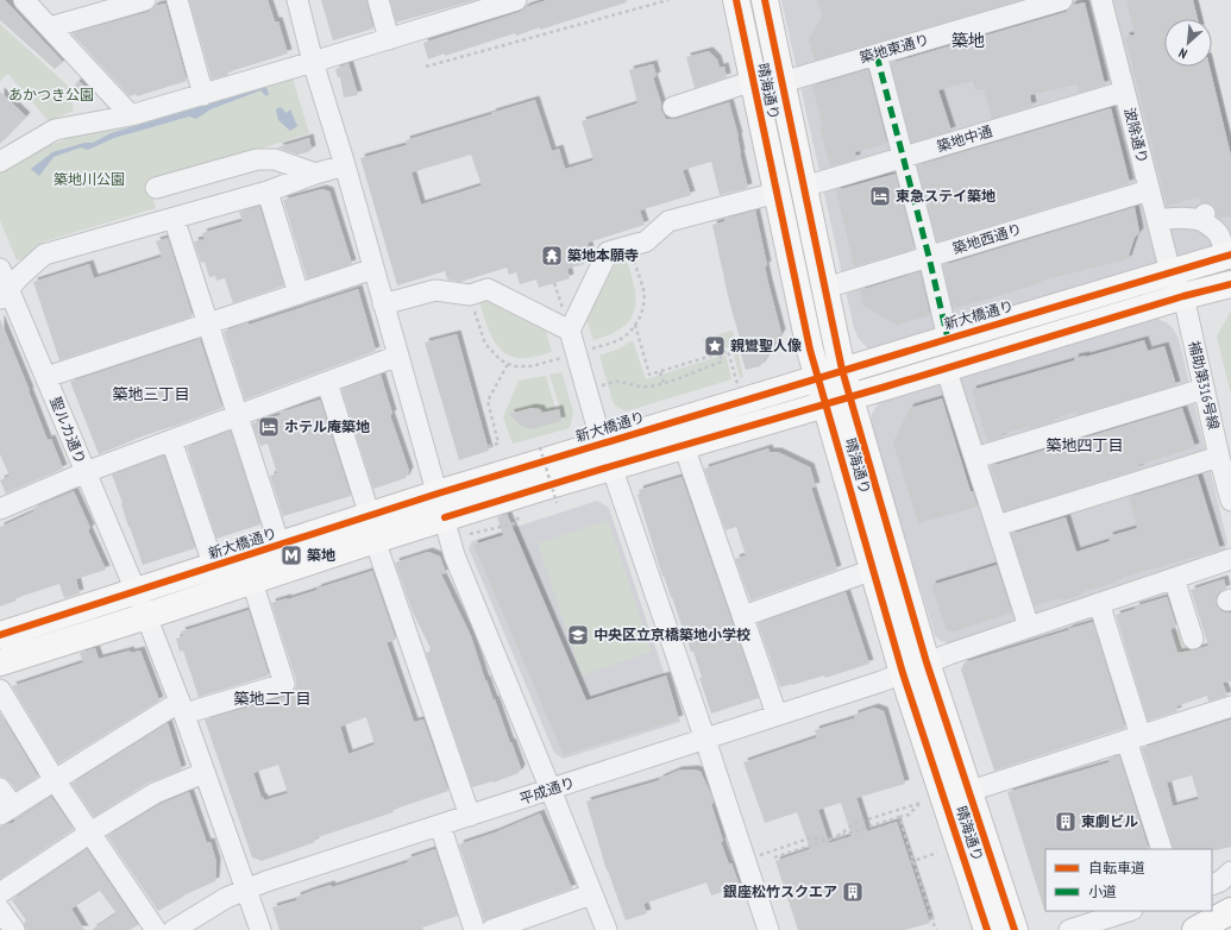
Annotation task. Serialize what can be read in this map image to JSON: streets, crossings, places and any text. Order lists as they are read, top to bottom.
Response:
{
  "streets": {
    "main road": ["晴海通り", "新大橋通り"],
    "street": [
      "築地東通り",
      "波除通り",
      "築地中通",
      "築地西通り",
      "補助第316号線",
      "聖ルカ通り",
      "平成通り"
    ]
  },
  "crossings": [
    ["築地東通り", "晴海通り"],
    ["晴海通り", "築地中通"],
    ["晴海通り", "築地西通り"],
    ["晴海通り", "新大橋通り"],
    ["晴海通り", "平成通り"],
    ["波除通り", "築地中通"],
    ["波除通り", "築地西通り"],
    ["波除通り", "新大橋通り"],
    ["波除通り", "補助第316号線"],
    ["新大橋通り", "補助第316号線"],
    ["新大橋通り", "聖ルカ通り"],
    ["聖ルカ通り", "平成通り"]
  ],
  "districts": [
    "築地",
    "築地三丁目",
    "築地四丁目",
    "築地二丁目"
  ],
  "parks": ["あかつき公園", "築地川公園"],
  "places": {
    "hotel": ["東急ステイ築地", "ホテル庵築地"],
    "temple": ["築地本願寺"],
    "place": ["親鸞聖人像"],
    "metro station": ["築地"],
    "school or university": ["中央区立京橋築地小学校"],
    "building": ["東劇ビル", "銀座松竹スクエア"]
  },
  "legend": ["自転車道", "小道"],
  "north": "bottom left"
}
